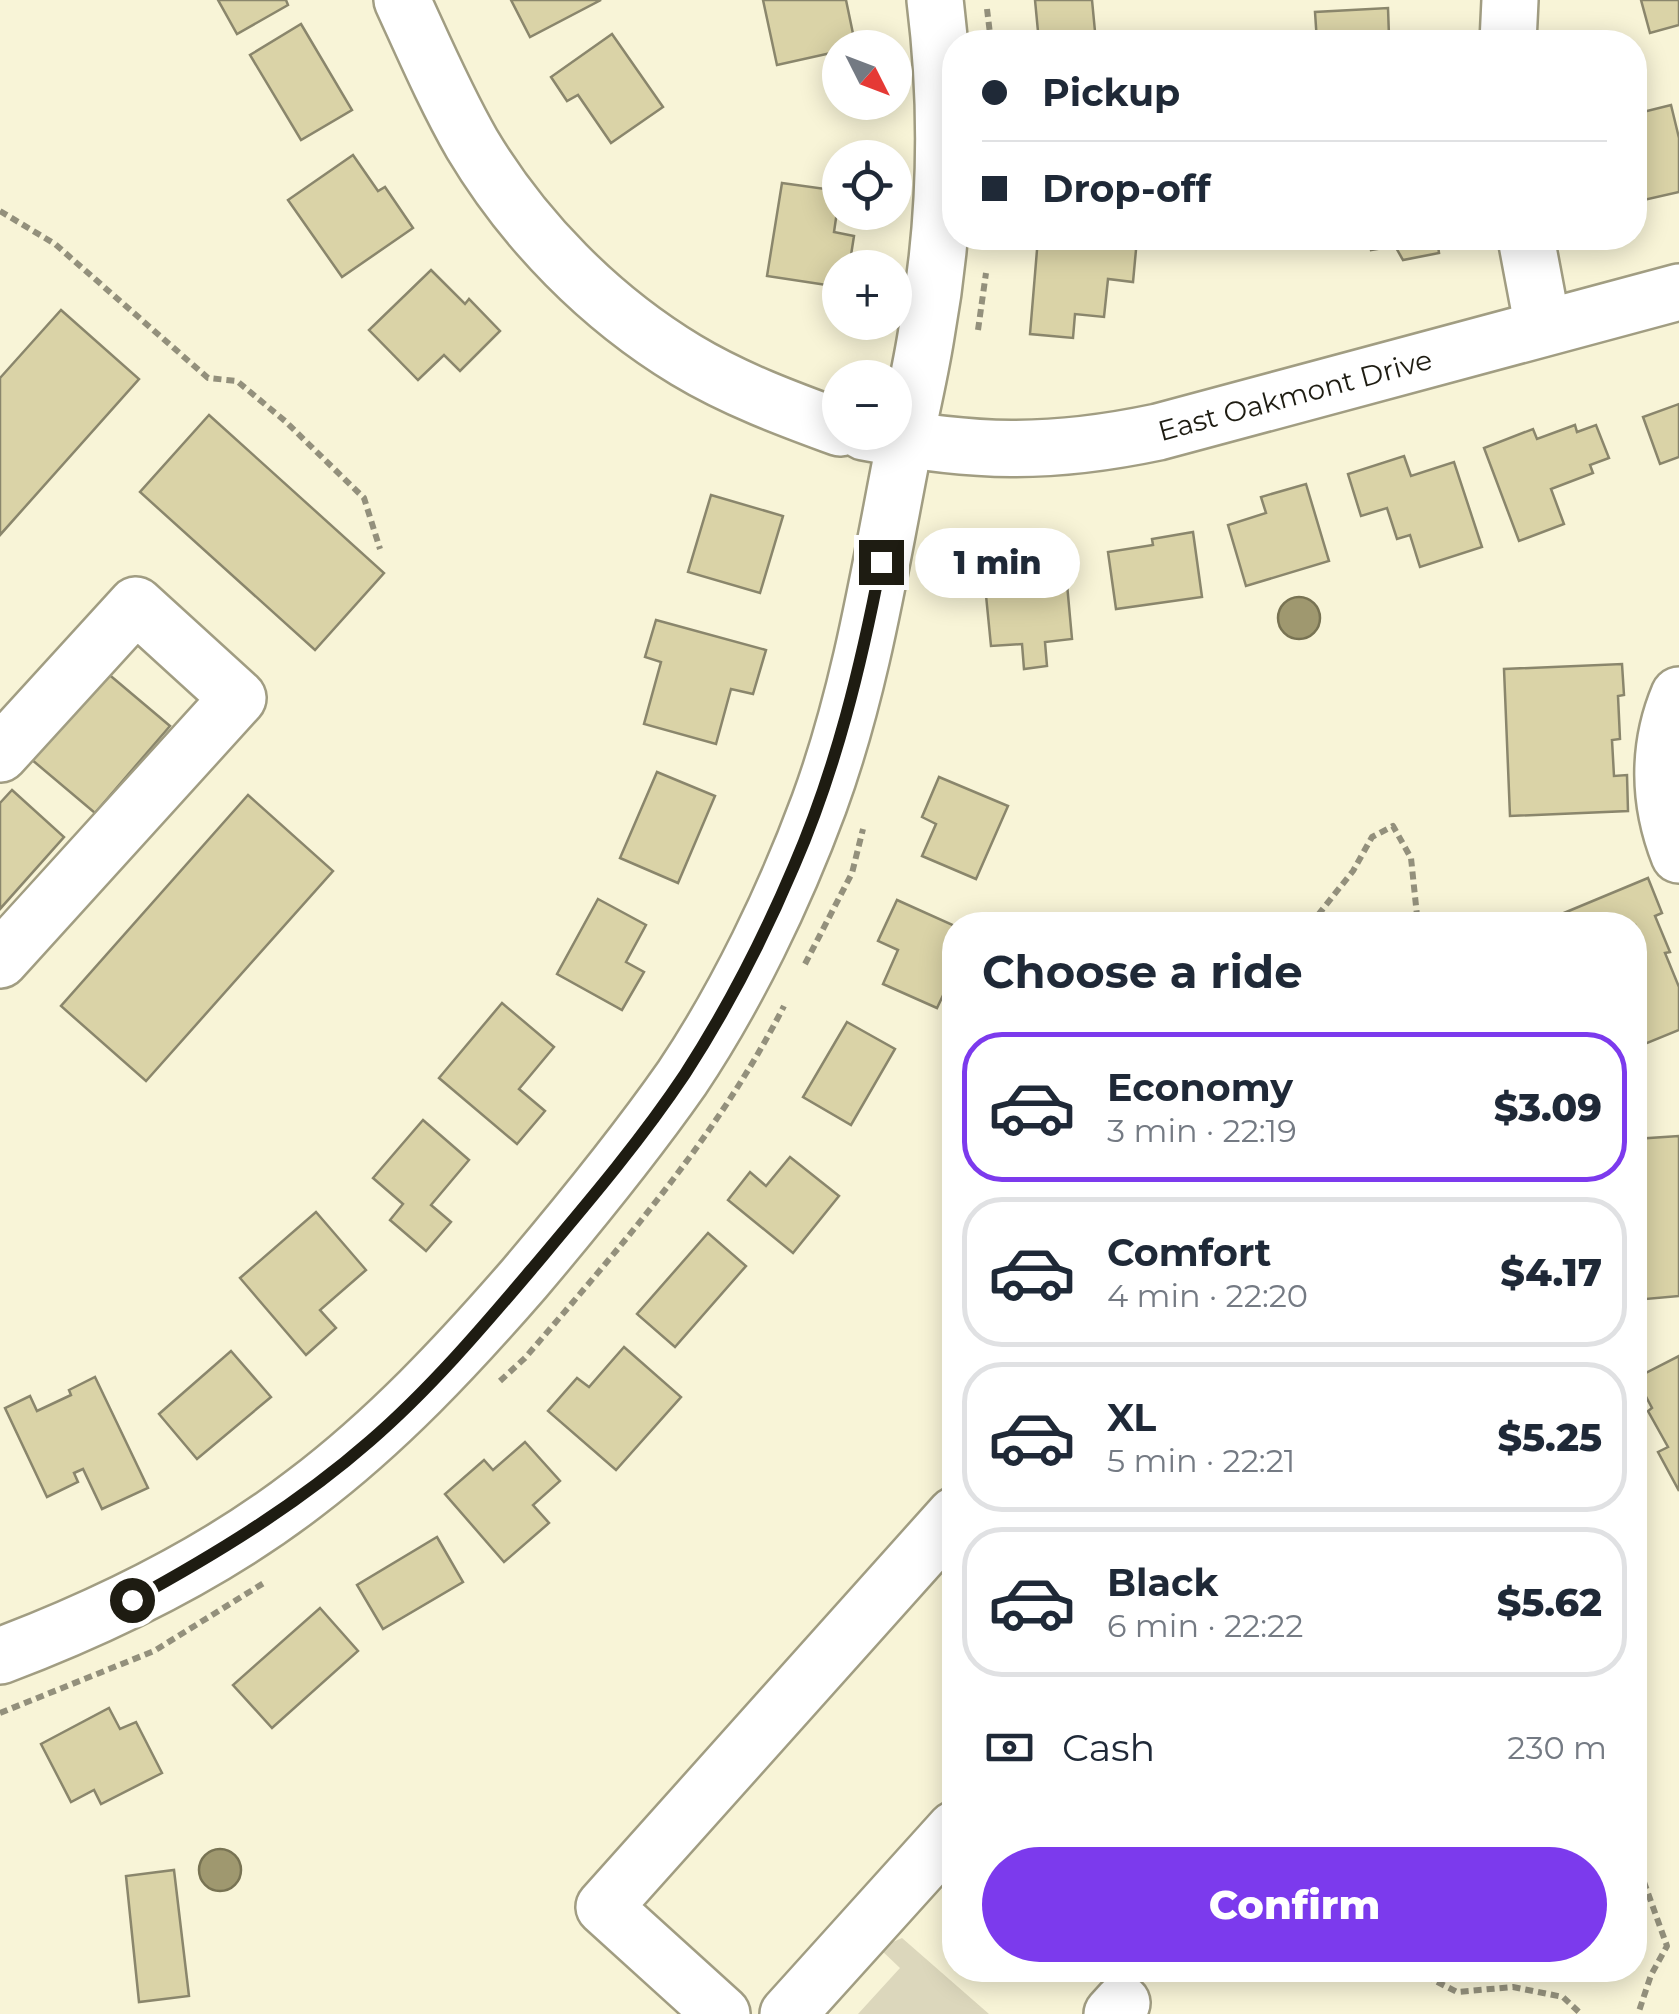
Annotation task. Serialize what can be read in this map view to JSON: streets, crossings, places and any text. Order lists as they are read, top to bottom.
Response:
{
  "streets": {
    "street": ["East Oakmont Drive"]
  },
  "north": "bottom right",
  "page": {
    "map_buttons": ["+", "−"],
    "banner": ["Pickup", "Drop-off"],
    "bubble": "1 min",
    "heading": "Choose a ride",
    "list": [
      {
        "name": "Economy",
        "note": "3 min · 22:19",
        "value": "$3.09"
      },
      {
        "name": "Comfort",
        "note": "4 min · 22:20",
        "value": "$4.17"
      },
      {
        "name": "XL",
        "note": "5 min · 22:21",
        "value": "$5.25"
      },
      {
        "name": "Black",
        "note": "6 min · 22:22",
        "value": "$5.62"
      }
    ],
    "pay": ["Cash", "230 m"],
    "buttons": "Confirm"
  }
}
